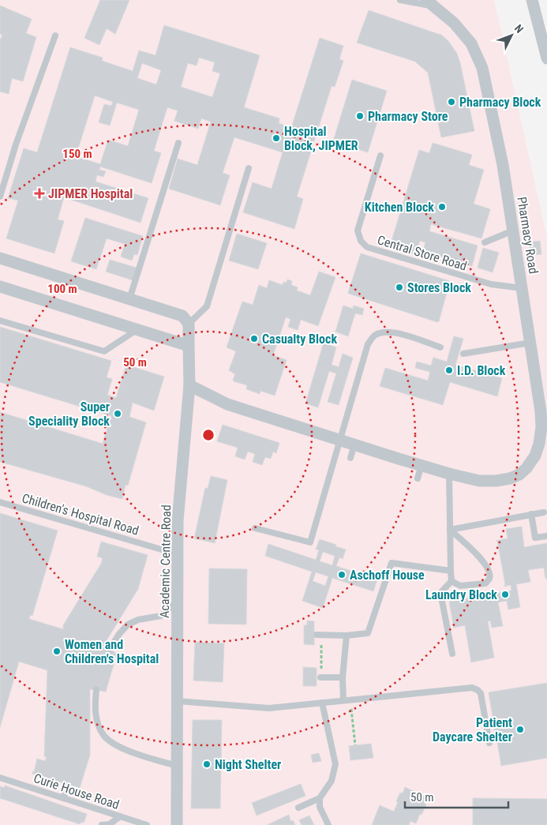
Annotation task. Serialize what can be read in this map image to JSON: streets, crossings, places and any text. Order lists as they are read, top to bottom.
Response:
{
  "streets": {
    "street": ["Pharmacy Road", "Academic Centre Road"],
    "lane": ["Central Store Road", "Children's Hospital Road", "Curie House Road"]
  },
  "crossings": [
    ["Pharmacy Road", "Central Store Road"],
    ["Pharmacy Road", "Academic Centre Road"],
    ["Children's Hospital Road", "Academic Centre Road"]
  ],
  "places": {
    "other": [
      "Pharmacy Block",
      "Pharmacy Store",
      "Hospital Block, JIPMER",
      "Kitchen Block",
      "Stores Block",
      "Casualty Block",
      "I.D. Block",
      "Super Speciality Block",
      "Aschoff House",
      "Laundry Block",
      "Women and Children's Hospital",
      "Patient Daycare Shelter",
      "Night Shelter"
    ],
    "health": ["JIPMER Hospital"]
  },
  "scale_bar": "50 m",
  "north": "top right",
  "rings": ["150 m", "100 m", "50 m"]
}
